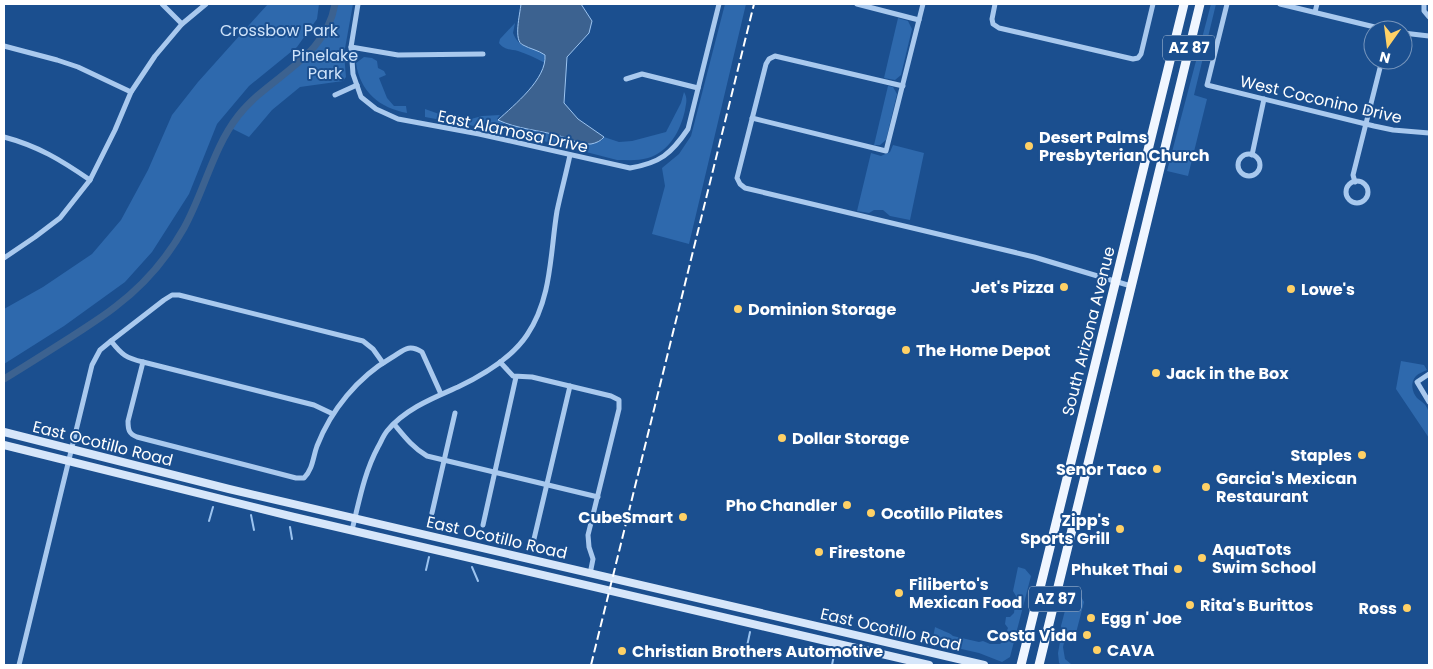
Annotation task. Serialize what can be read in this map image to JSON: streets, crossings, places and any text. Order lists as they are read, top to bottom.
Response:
{
  "streets": {
    "main road": ["AZ 87", "South Arizona Avenue", "East Ocotillo Road"],
    "street": ["West Coconino Drive", "East Alamosa Drive"]
  },
  "parks": ["Crossbow Park", "Pinelake Park"],
  "places": [
    "Desert Palms Presbyterian Church",
    "Jet's Pizza",
    "Lowe's",
    "Dominion Storage",
    "The Home Depot",
    "Jack in the Box",
    "Dollar Storage",
    "Staples",
    "Senor Taco",
    "Garcia's Mexican Restaurant",
    "Pho Chandler",
    "Ocotillo Pilates",
    "CubeSmart",
    "Zipp's Sports Grill",
    "Firestone",
    "AquaTots Swim School",
    "Phuket Thai",
    "Filiberto's Mexican Food",
    "Rita's Burittos",
    "Ross",
    "Egg n' Joe",
    "Costa Vida",
    "CAVA",
    "Christian Brothers Automotive"
  ],
  "north": "bottom"
}
